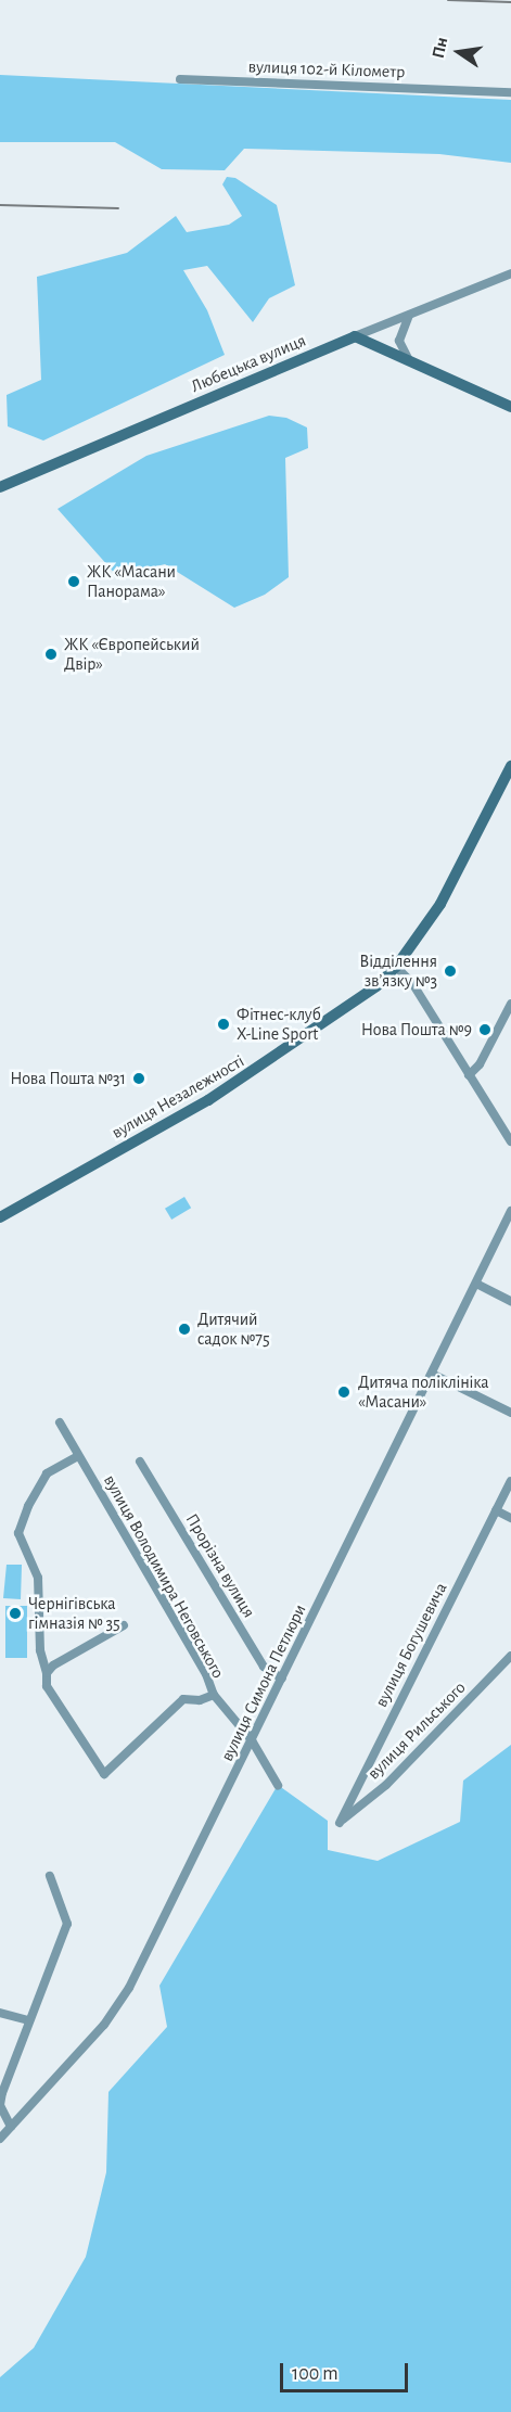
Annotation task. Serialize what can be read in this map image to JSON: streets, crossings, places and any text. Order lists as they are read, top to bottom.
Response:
{
  "streets": {
    "street": [
      "вулиця 102-й Кілометр",
      "Любецька вулиця",
      "вулиця Незалежності",
      "Прорізна вулиця",
      "вулиця Володимира Неговського",
      "вулиця Богушевича",
      "вулиця Симона Петлюри",
      "вулиця Рильського"
    ]
  },
  "crossings": [
    ["Прорізна вулиця", "вулиця Симона Петлюри"],
    ["вулиця Володимира Неговського", "вулиця Симона Петлюри"],
    ["вулиця Богушевича", "вулиця Рильського"]
  ],
  "places": [
    "ЖК «Масани Панорама»",
    "ЖК «Європейський Двір»",
    "Відділення зв’язку №3",
    "Фітнес-клуб X-Line Sport",
    "Нова Пошта №9",
    "Нова Пошта №31",
    "Дитячий садок №75",
    "Дитяча поліклініка «Масани»",
    "Чернігівська гімназія № 35"
  ],
  "scale_bar": "100 m",
  "north": "left"
}
